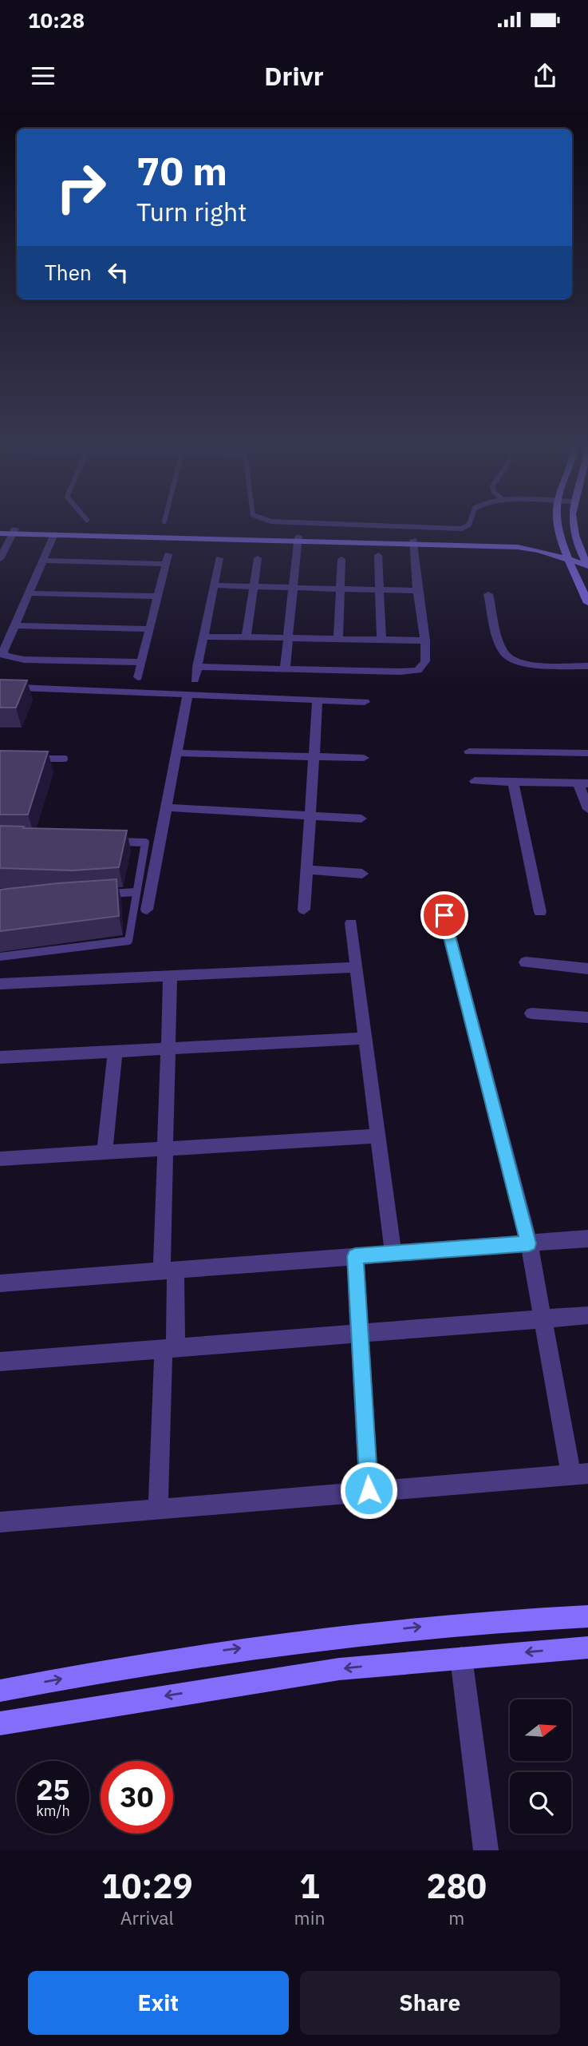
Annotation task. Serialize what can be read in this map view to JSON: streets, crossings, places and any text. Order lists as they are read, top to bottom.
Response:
{
  "north": "right",
  "page": {
    "status": "10:28",
    "header": "Drivr",
    "turn": ["70 m", "Turn right"],
    "then": "Then",
    "speed": "25 km/h",
    "limit": "30",
    "eta": [
      "10:29",
      "Arrival",
      "1",
      "min",
      "280",
      "m"
    ],
    "buttons": ["Exit", "Share"]
  }
}
